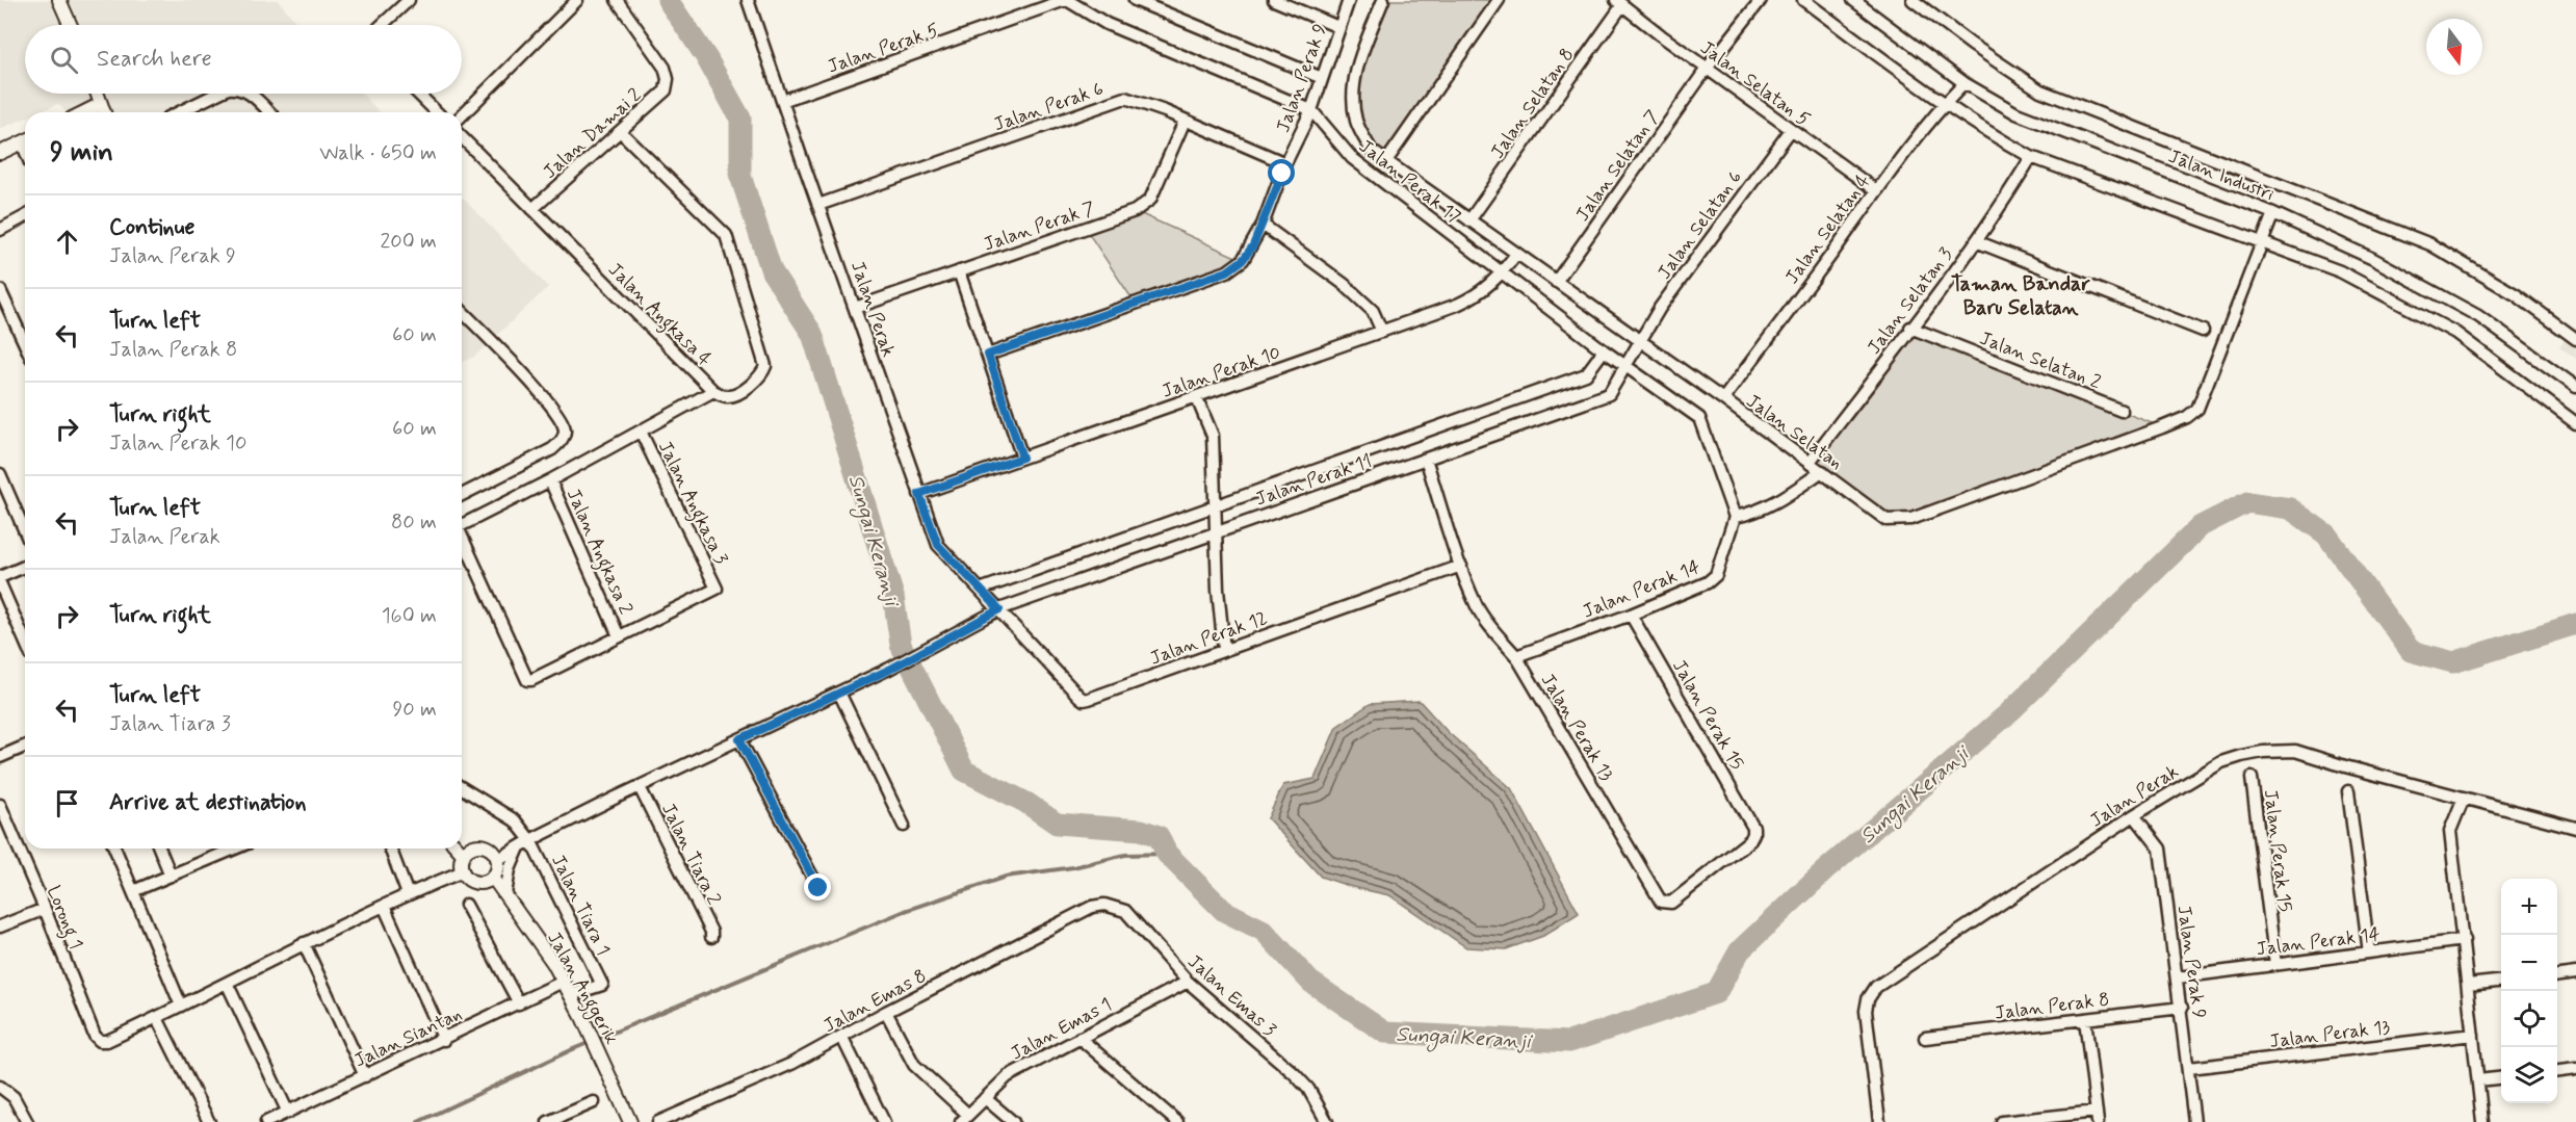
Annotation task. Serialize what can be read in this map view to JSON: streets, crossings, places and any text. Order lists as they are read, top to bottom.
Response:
{
  "streets": {
    "street": [
      "Jalan Perak 5",
      "Jalan Perak 9",
      "Jalan Selatan 5",
      "Jalan Selatan 8",
      "Jalan Perak 6",
      "Jalan Damai 2",
      "Jalan Selatan 7",
      "Jalan Industri",
      "Jalan Perak 17",
      "Jalan Selatan 6",
      "Jalan Perak 7",
      "Jalan Selatan 4",
      "Jalan Selatan 3",
      "Jalan Perak",
      "Jalan Angkasa 4",
      "Jalan Selatan 2",
      "Jalan Perak 10",
      "Jalan Selatan",
      "Jalan Perak 11",
      "Jalan Angkasa 3",
      "Jalan Angkasa 2",
      "Jalan Perak 14",
      "Jalan Perak 12",
      "Jalan Perak 15",
      "Jalan Perak 13",
      "Jalan Tiara 2",
      "Jalan Tiara 1",
      "Lorong 1",
      "Jalan Anggerik",
      "Jalan Emas 3",
      "Jalan Emas 8",
      "Jalan Perak 8",
      "Jalan Emas 1",
      "Jalan Siantan"
    ]
  },
  "crossings": [
    ["Jalan Perak 5", "Jalan Perak 17"],
    ["Jalan Perak 5", "Jalan Perak"],
    ["Jalan Perak 9", "Jalan Perak 6"],
    ["Jalan Perak 9", "Jalan Perak 17"],
    ["Jalan Perak 9", "Jalan Perak"],
    ["Jalan Perak 9", "Jalan Perak 14"],
    ["Jalan Perak 9", "Jalan Perak 13"],
    ["Jalan Perak 9", "Jalan Perak 8"],
    ["Jalan Selatan 5", "Jalan Selatan 8"],
    ["Jalan Selatan 5", "Jalan Selatan 7"],
    ["Jalan Selatan 5", "Jalan Selatan 6"],
    ["Jalan Selatan 5", "Jalan Selatan 4"],
    ["Jalan Selatan 8", "Jalan Selatan"],
    ["Jalan Perak 6", "Jalan Perak 7"],
    ["Jalan Perak 6", "Jalan Perak"],
    ["Jalan Damai 2", "Jalan Angkasa 4"],
    ["Jalan Selatan 7", "Jalan Selatan"],
    ["Jalan Industri", "Jalan Selatan 4"],
    ["Jalan Industri", "Jalan Selatan"],
    ["Jalan Perak 17", "Jalan Selatan 6"],
    ["Jalan Perak 17", "Jalan Perak 10"],
    ["Jalan Perak 17", "Jalan Perak 11"],
    ["Jalan Selatan 6", "Jalan Selatan"],
    ["Jalan Selatan 6", "Jalan Perak 11"],
    ["Jalan Perak 7", "Jalan Perak"],
    ["Jalan Selatan 4", "Jalan Selatan"],
    ["Jalan Selatan 3", "Jalan Selatan 2"],
    ["Jalan Selatan 3", "Jalan Selatan"],
    ["Jalan Perak", "Jalan Perak 10"],
    ["Jalan Perak", "Jalan Perak 11"],
    ["Jalan Perak", "Jalan Perak 12"],
    ["Jalan Perak 10", "Jalan Selatan"],
    ["Jalan Perak 11", "Jalan Perak 12"],
    ["Jalan Perak 11", "Jalan Perak 13"],
    ["Jalan Perak 11", "Jalan Tiara 2"],
    ["Jalan Perak 11", "Jalan Tiara 1"],
    ["Jalan Perak 11", "Jalan Anggerik"],
    ["Jalan Angkasa 3", "Jalan Angkasa 2"],
    ["Jalan Perak 14", "Jalan Perak 15"],
    ["Jalan Perak 14", "Jalan Perak 13"],
    ["Jalan Perak 12", "Jalan Perak 13"],
    ["Jalan Perak 15", "Jalan Perak 13"],
    ["Jalan Tiara 1", "Jalan Anggerik"],
    ["Jalan Anggerik", "Jalan Siantan"],
    ["Jalan Emas 3", "Jalan Emas 8"],
    ["Jalan Emas 3", "Jalan Emas 1"]
  ],
  "districts": ["Taman Bandar Baru Selatan"],
  "water": ["Sungai Keranji"],
  "north": "bottom",
  "page": {
    "search": "Search here",
    "heading": ["9 min", "Walk · 650 m"],
    "list": [
      ["Continue", "Jalan Perak 9", "200 m"],
      ["Turn left", "Jalan Perak 8", "60 m"],
      ["Turn right", "Jalan Perak 10", "60 m"],
      ["Turn left", "Jalan Perak", "80 m"],
      ["Turn right", "160 m"],
      ["Turn left", "Jalan Tiara 3", "90 m"],
      "Arrive at destination"
    ],
    "map_buttons": ["+", "−"]
  }
}
